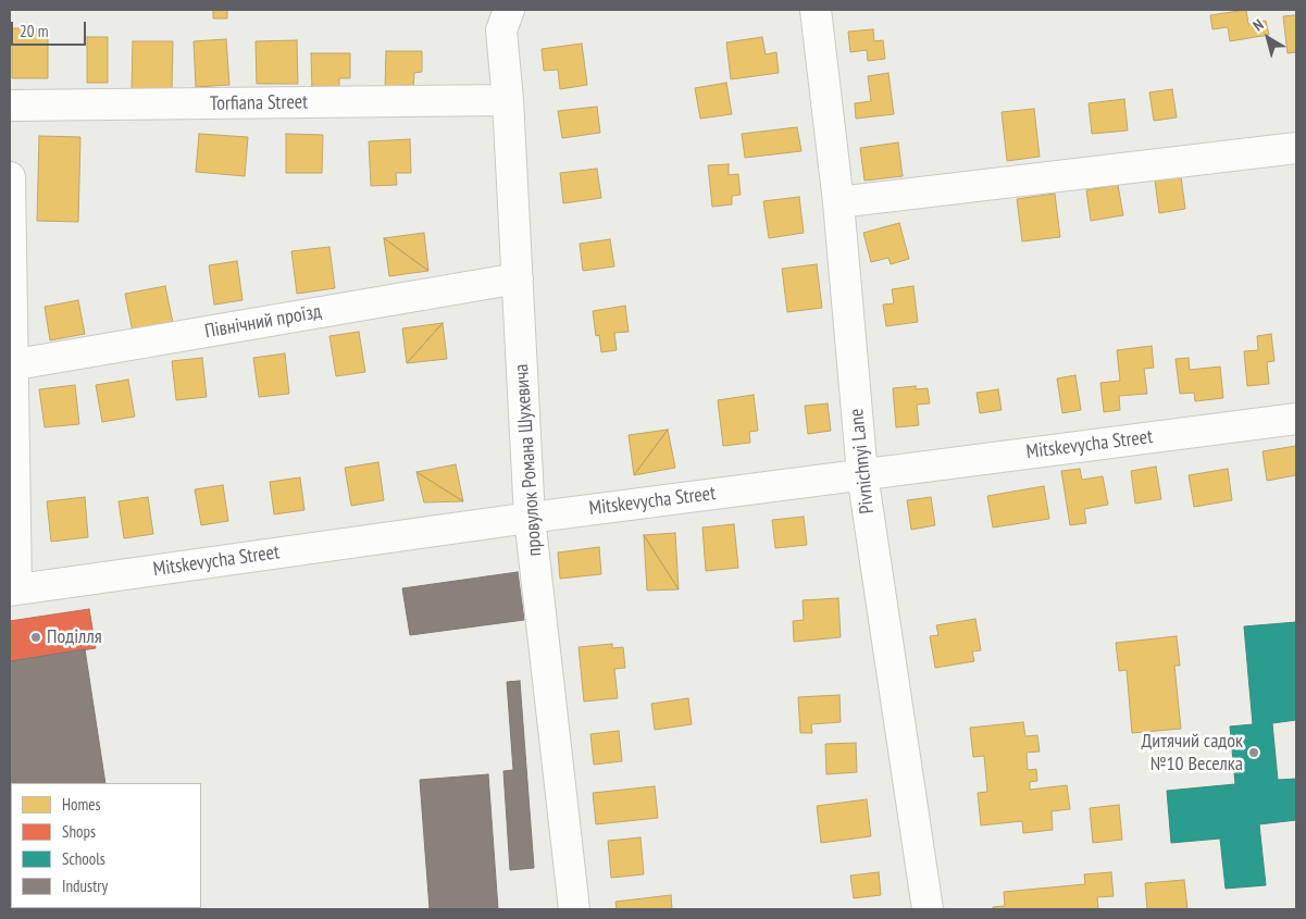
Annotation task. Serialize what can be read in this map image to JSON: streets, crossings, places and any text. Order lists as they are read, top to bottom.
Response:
{
  "streets": {
    "street": [
      "Torfiana Street",
      "Північний проїзд",
      "Mitskevycha Street",
      "провулок Романа Шухевича",
      "Pivnichnyi Lane"
    ]
  },
  "crossings": [
    ["Torfiana Street", "провулок Романа Шухевича"],
    ["Північний проїзд", "провулок Романа Шухевича"],
    ["Mitskevycha Street", "провулок Романа Шухевича"],
    ["Mitskevycha Street", "Pivnichnyi Lane"]
  ],
  "places": ["Поділля", "Дитячий садок №10 Веселка"],
  "legend": [
    "Homes",
    "Shops",
    "Schools",
    "Industry"
  ],
  "scale_bar": "20 m",
  "north": "top left"
}
